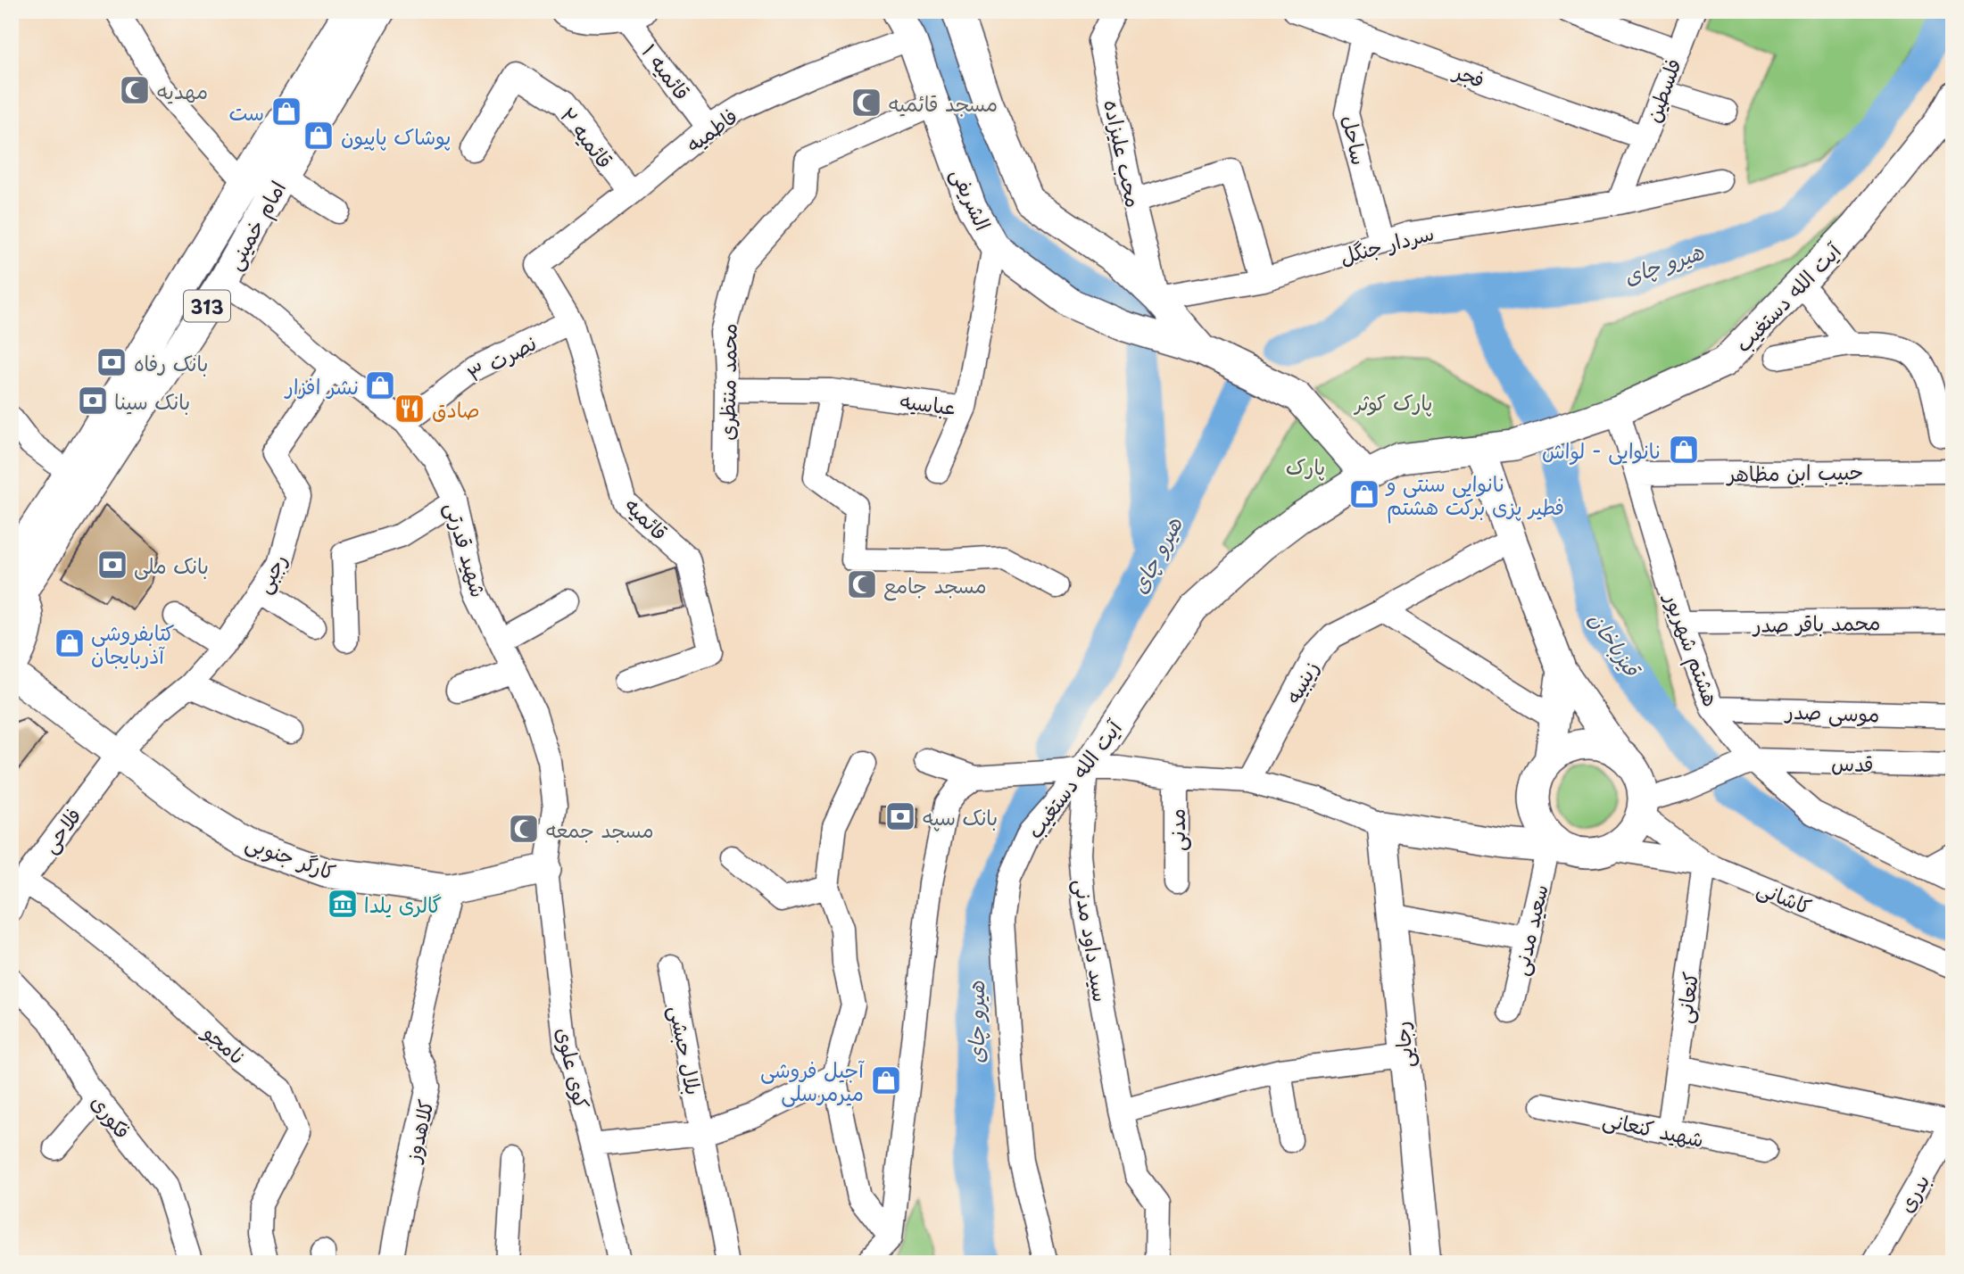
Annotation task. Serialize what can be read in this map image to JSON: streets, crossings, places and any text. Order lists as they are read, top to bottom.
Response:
{
  "streets": {
    "main road": [
      "الشریفی",
      "امام خمینی",
      "آیت الله دستغیب",
      "313",
      "کارگر جنوبی",
      "رجایی"
    ],
    "street": [
      "قائمیه ۱",
      "فجر",
      "فلسطین",
      "فاطمیه",
      "قائمیه ۲",
      "ساحل",
      "محب علیزاده",
      "سردار جنگل",
      "نصرت ۳",
      "محمد منتظری",
      "عباسیه",
      "حبیب ابن مظاهر",
      "قائمیه",
      "شهید قدرتی",
      "رجبی",
      "محمد باقر صدر",
      "هشتم شهریور",
      "زینبیه",
      "موسی صدر",
      "قدس",
      "فلاحی",
      "مدنی",
      "کاشانی",
      "سعید مدنی",
      "سید داود مدنی",
      "کنعانی",
      "نامجو",
      "بلال حبشی",
      "کوی علوی",
      "فکوری",
      "شهید کنعانی",
      "کلاهدوز",
      "بدری"
    ]
  },
  "crossings": [
    ["قائمیه ۱", "فاطمیه"],
    ["فجر", "فلسطین"],
    ["فجر", "ساحل"],
    ["فلسطین", "سردار جنگل"],
    ["فاطمیه", "قائمیه ۲"],
    ["فاطمیه", "الشریفی"],
    ["فاطمیه", "قائمیه"],
    ["ساحل", "سردار جنگل"],
    ["محب علیزاده", "سردار جنگل"],
    ["الشریفی", "محمد منتظری"],
    ["الشریفی", "عباسیه"],
    ["امام خمینی", "شهید قدرتی"],
    ["آیت الله دستغیب", "هشتم شهریور"],
    ["آیت الله دستغیب", "سید داود مدنی"],
    ["نصرت ۳", "قائمیه"],
    ["نصرت ۳", "شهید قدرتی"],
    ["محمد منتظری", "عباسیه"],
    ["حبیب ابن مظاهر", "هشتم شهریور"],
    ["شهید قدرتی", "رجبی"],
    ["شهید قدرتی", "کارگر جنوبی"],
    ["شهید قدرتی", "کوی علوی"],
    ["رجبی", "فلاحی"],
    ["رجبی", "کارگر جنوبی"],
    ["محمد باقر صدر", "هشتم شهریور"],
    ["هشتم شهریور", "موسی صدر"],
    ["هشتم شهریور", "قدس"],
    ["فلاحی", "کارگر جنوبی"],
    ["فلاحی", "نامجو"],
    ["کارگر جنوبی", "کوی علوی"],
    ["کارگر جنوبی", "کلاهدوز"],
    ["کاشانی", "سعید مدنی"],
    ["کاشانی", "کنعانی"],
    ["کنعانی", "شهید کنعانی"]
  ],
  "water": ["هیرو چای", "قیزباخان"],
  "parks": ["پارک کوثر", "پارک"],
  "places": {
    "mosque": [
      "مهدیه",
      "مسجد قائمیه",
      "مسجد جامع",
      "مسجد جمعه"
    ],
    "shop": [
      "ست",
      "پوشاک پاپیون",
      "نشر افزار",
      "نانوایی - لواش",
      "نانوایی سنتی و فطیر پزی برکت هشتم",
      "کتابفروشی آذربایجان",
      "آجیل فروشی میرمرسلی"
    ],
    "bank": [
      "بانک رفاه",
      "بانک سینا",
      "بانک ملی",
      "بانک سپه"
    ],
    "restaurant": ["صادق"],
    "museum": ["گالری یلدا"]
  }
}
